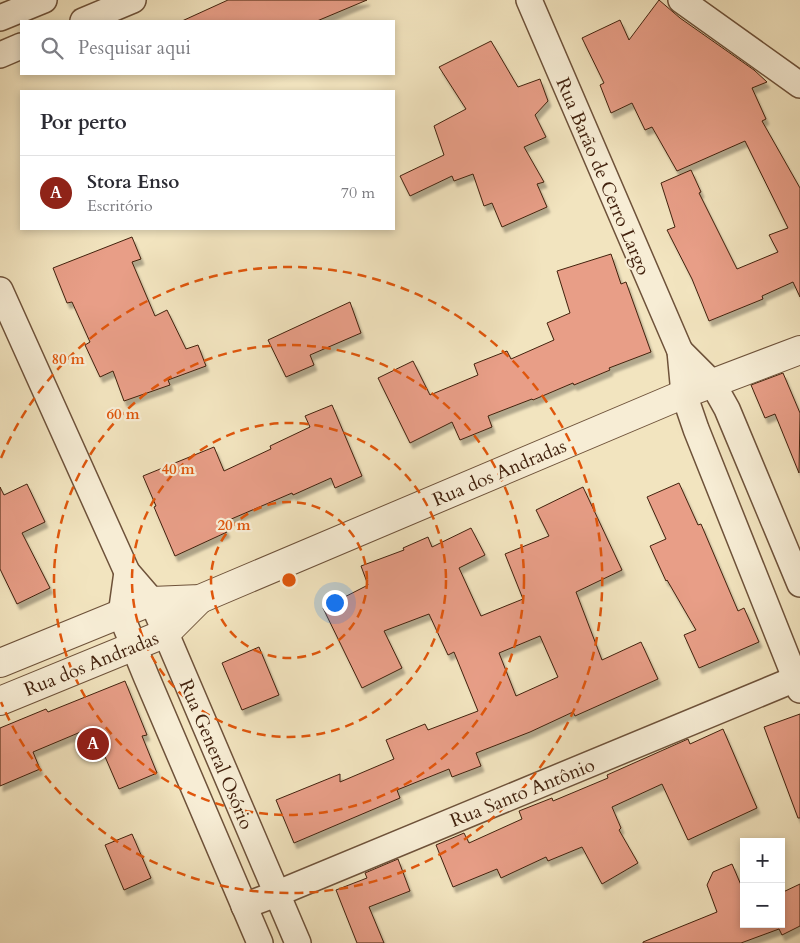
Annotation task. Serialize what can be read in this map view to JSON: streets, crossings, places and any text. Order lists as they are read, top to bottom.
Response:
{
  "streets": {
    "street": [
      "Rua Barão de Cerro Largo",
      "Rua dos Andradas",
      "Rua General Osório",
      "Rua Santo Antônio"
    ]
  },
  "crossings": [
    ["Rua Barão de Cerro Largo", "Rua dos Andradas"],
    ["Rua Barão de Cerro Largo", "Rua Santo Antônio"],
    ["Rua dos Andradas", "Rua General Osório"],
    ["Rua General Osório", "Rua Santo Antônio"]
  ],
  "page": {
    "search": "Pesquisar aqui",
    "heading": "Por perto",
    "list": [
      {
        "mark": "A",
        "name": "Stora Enso",
        "note": "Escritório",
        "value": "70 m"
      }
    ],
    "pins": "A",
    "map_buttons": ["+", "−"]
  },
  "rings": [
    "80 m",
    "60 m",
    "40 m",
    "20 m"
  ]
}
